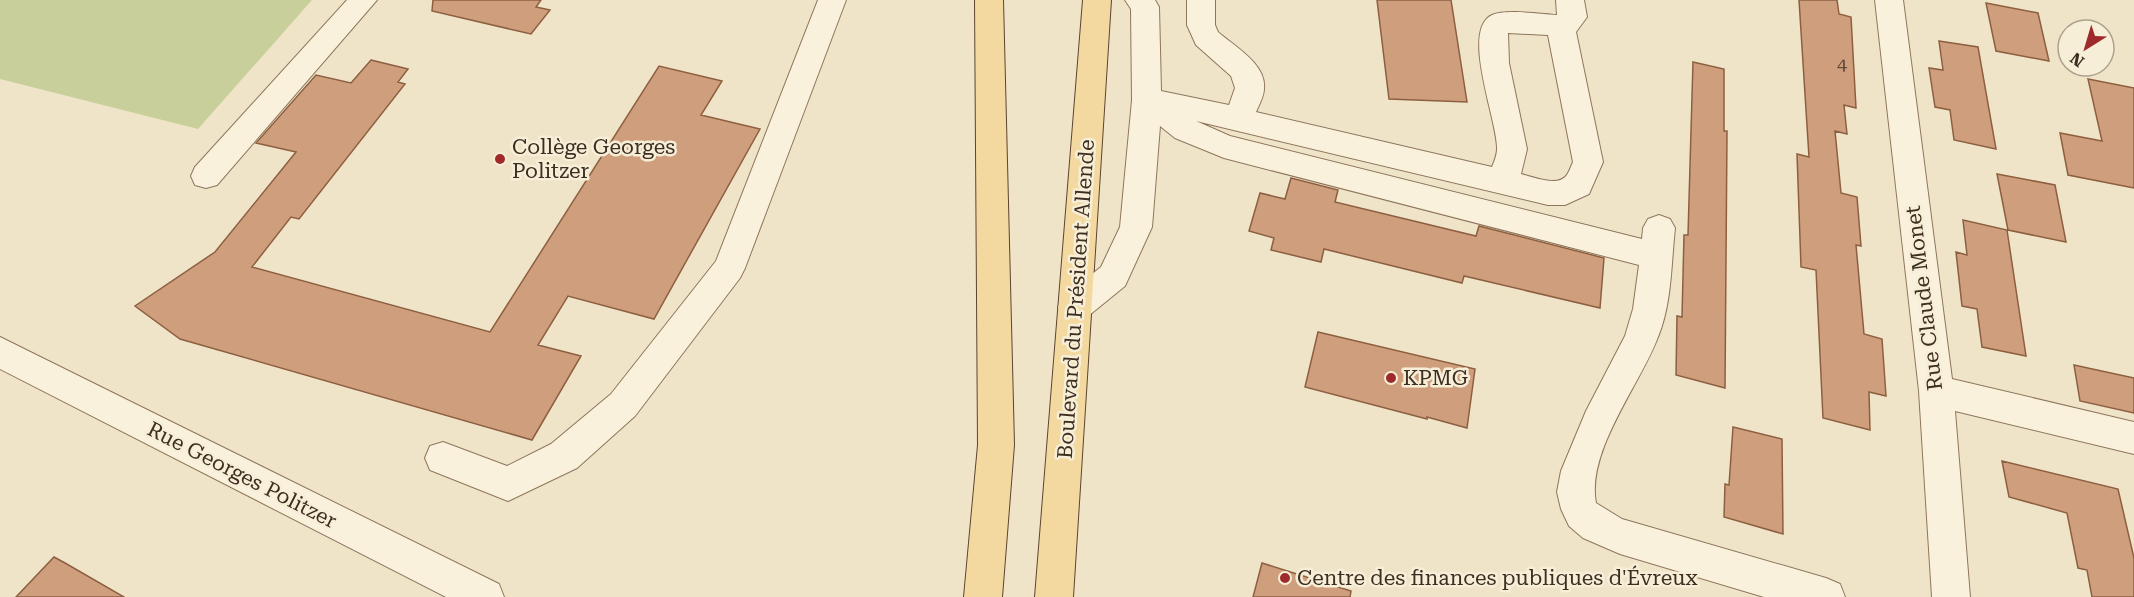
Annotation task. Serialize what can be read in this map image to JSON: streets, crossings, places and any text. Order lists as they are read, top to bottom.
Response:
{
  "streets": {
    "main road": ["Boulevard du Président Allende"],
    "street": ["Rue Claude Monet", "Rue Georges Politzer"]
  },
  "places": ["Collège Georges Politzer", "KPMG", "Centre des finances publiques d'Évreux"],
  "house_numbers": ["4"],
  "north": "bottom left"
}
